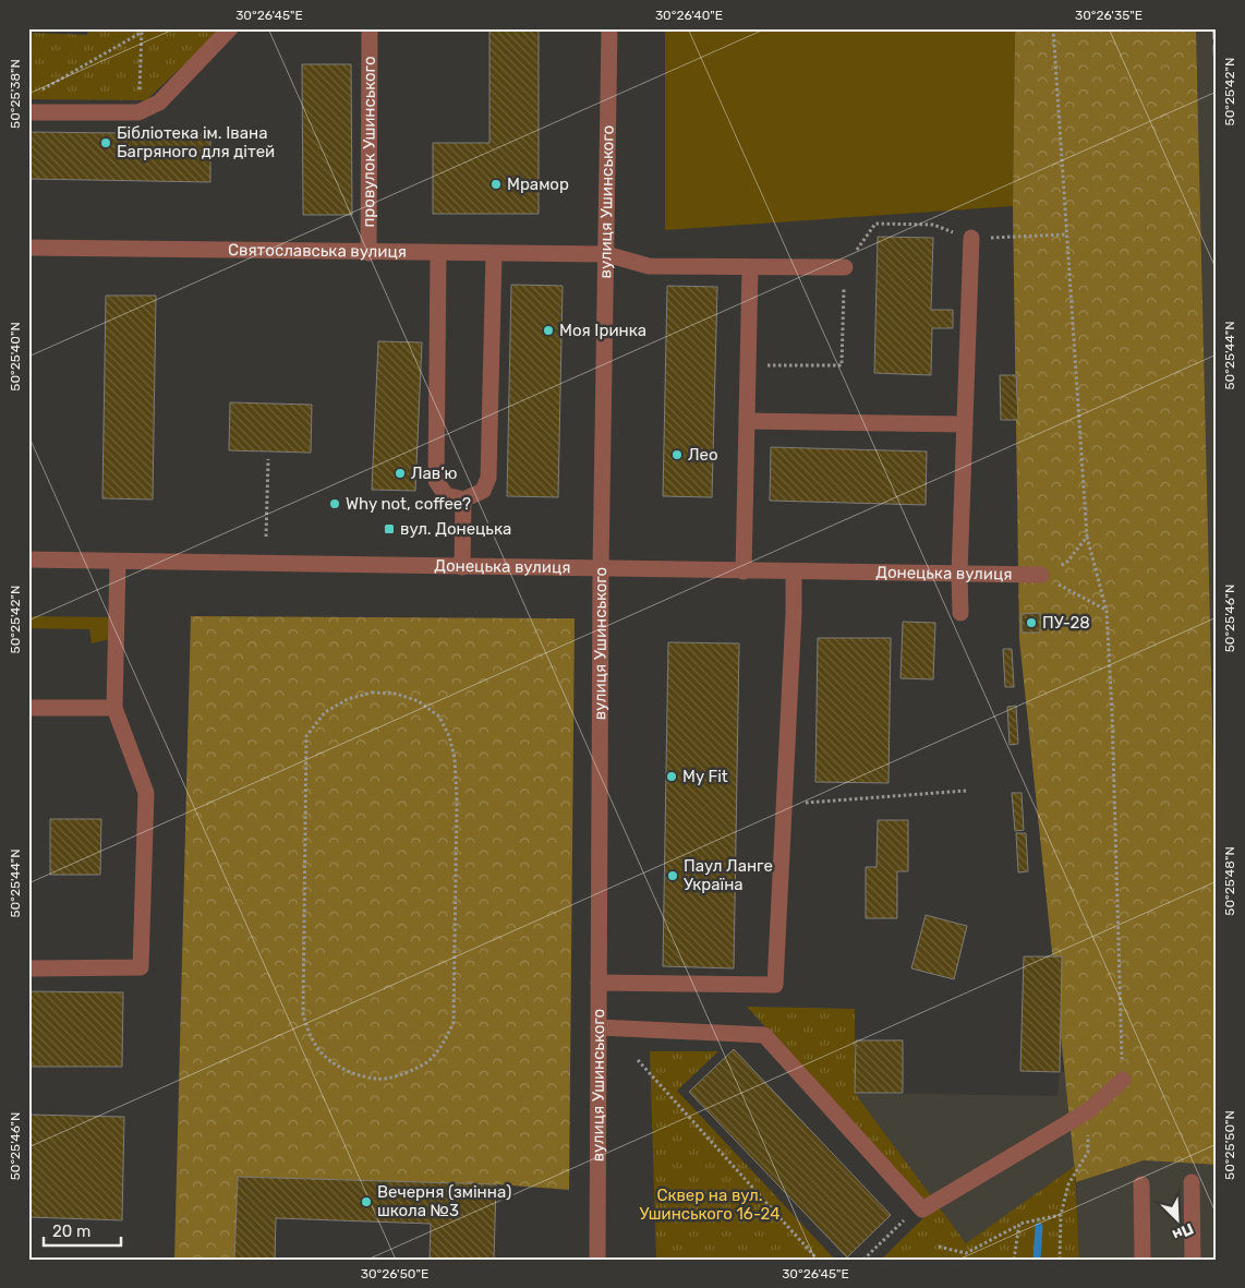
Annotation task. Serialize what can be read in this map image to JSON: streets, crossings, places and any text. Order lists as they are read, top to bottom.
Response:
{
  "streets": {
    "street": [
      "провулок Ушинського",
      "вулиця Ушинського",
      "Святославська вулиця",
      "Донецька вулиця"
    ]
  },
  "crossings": [
    ["провулок Ушинського", "Святославська вулиця"],
    ["вулиця Ушинського", "Святославська вулиця"],
    ["вулиця Ушинського", "Донецька вулиця"]
  ],
  "parks": ["Сквер на вул. Ушинського 16-24"],
  "places": {
    "other": [
      "Бібліотека ім. Івана Багряного для дітей",
      "Мрамор",
      "Моя Іринка",
      "Лео",
      "Лав’ю",
      "Why not, coffee?",
      "ПУ-28",
      "My Fit",
      "Паул Ланге Україна",
      "Вечерня (змінна) школа №3"
    ],
    "transit": ["вул. Донецька"]
  },
  "scale_bar": "20 m",
  "north": "bottom right",
  "coordinates": [
    "30°26'45\"E",
    "30°26'40\"E",
    "30°26'35\"E",
    "50°25'42\"N",
    "50°25'38\"N",
    "50°25'44\"N",
    "50°25'40\"N",
    "50°25'46\"N",
    "50°25'48\"N",
    "50°25'50\"N",
    "30°26'50\"E"
  ]
}
